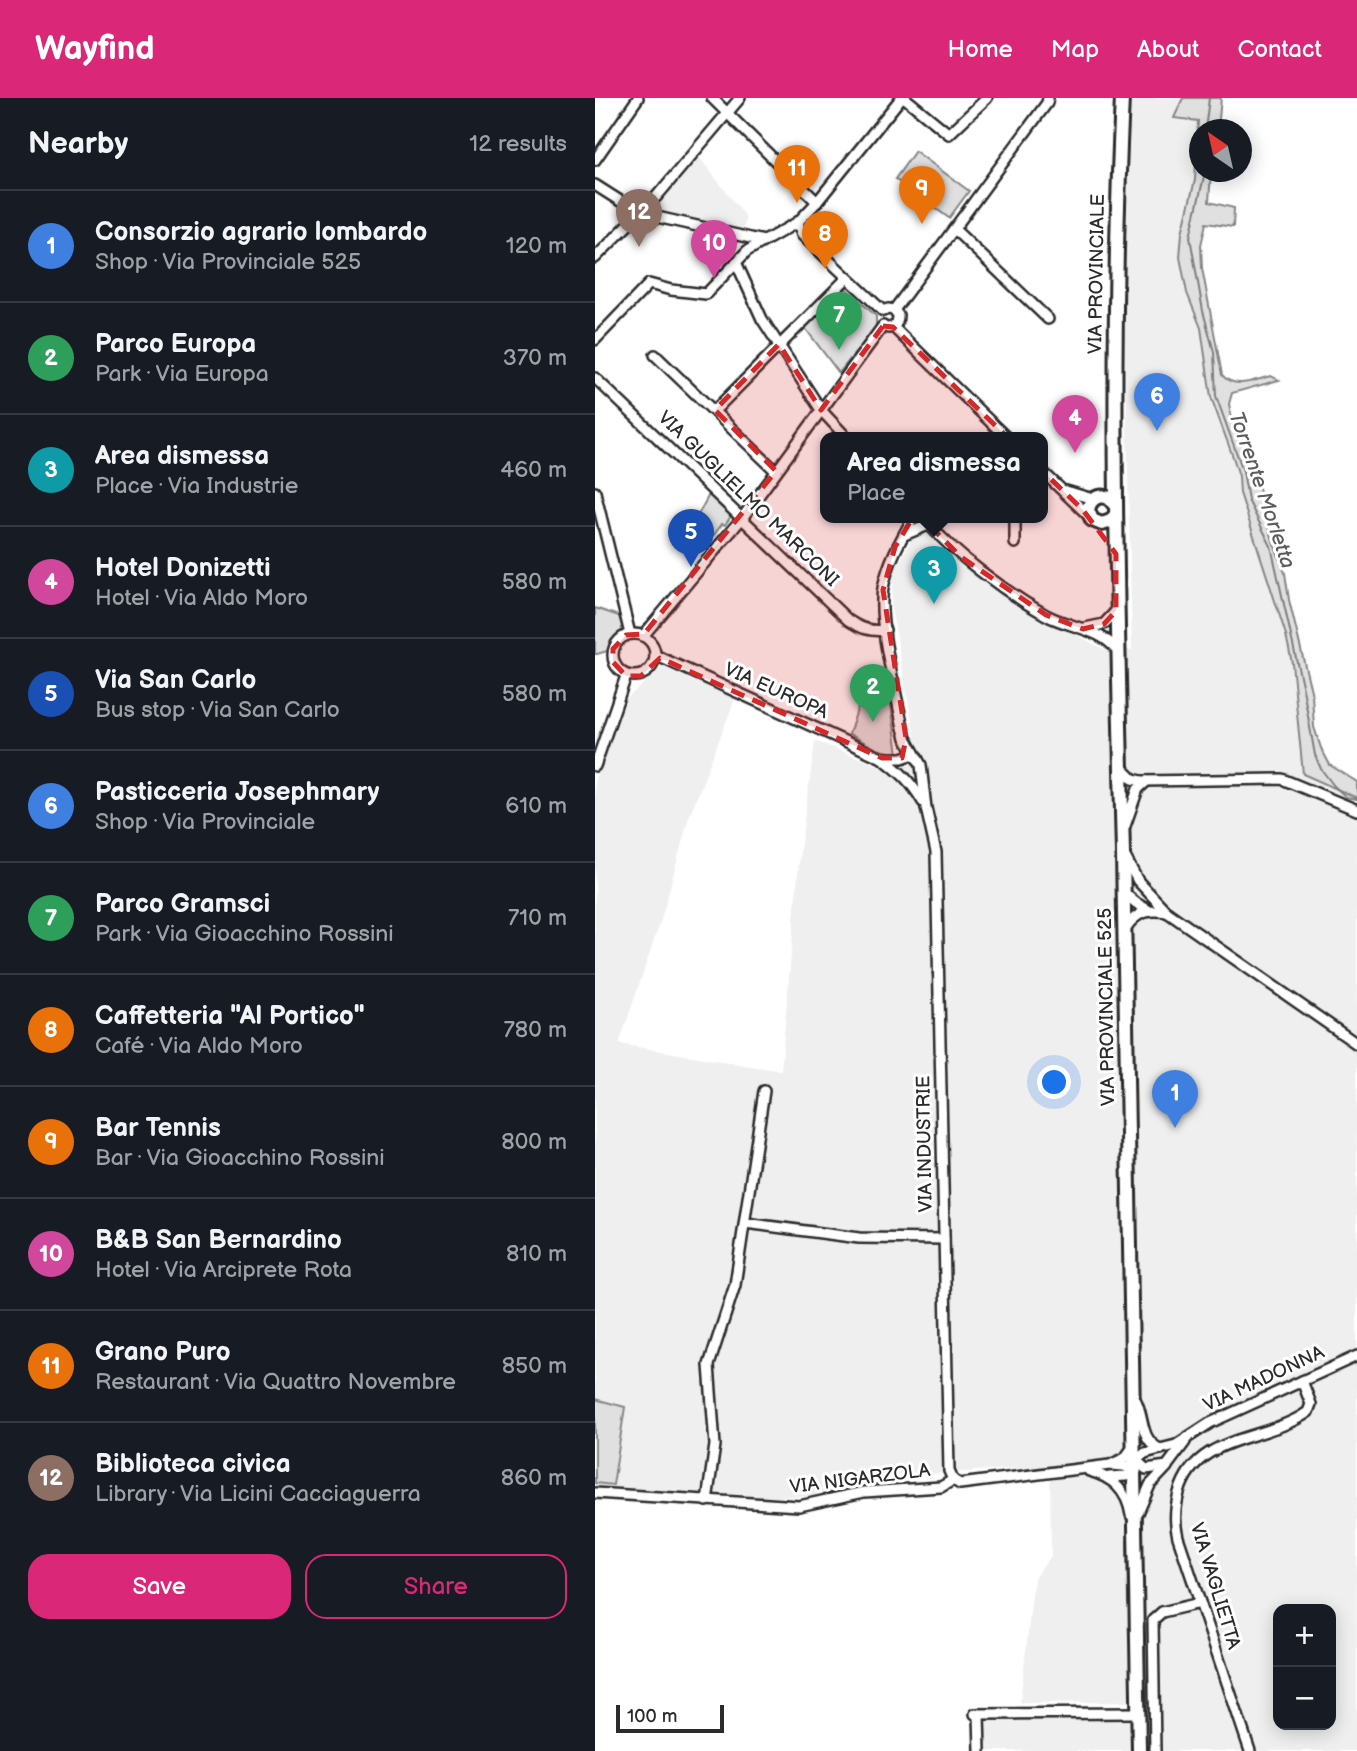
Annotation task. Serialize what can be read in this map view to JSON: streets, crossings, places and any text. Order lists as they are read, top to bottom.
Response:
{
  "streets": {
    "main road": ["VIA PROVINCIALE", "VIA PROVINCIALE 525"],
    "street": [
      "VIA GUGLIELMO MARCONI",
      "VIA EUROPA",
      "VIA INDUSTRIE",
      "VIA MADONNA",
      "VIA NIGARZOLA",
      "VIA VAGLIETTA"
    ]
  },
  "crossings": [
    ["VIA PROVINCIALE", "VIA PROVINCIALE 525"],
    ["VIA GUGLIELMO MARCONI", "VIA INDUSTRIE"],
    ["VIA EUROPA", "VIA INDUSTRIE"],
    ["VIA PROVINCIALE 525", "VIA MADONNA"],
    ["VIA PROVINCIALE 525", "VIA NIGARZOLA"],
    ["VIA INDUSTRIE", "VIA NIGARZOLA"],
    ["VIA MADONNA", "VIA NIGARZOLA"],
    ["VIA MADONNA", "VIA VAGLIETTA"]
  ],
  "water": ["Torrente Morletta"],
  "scale_bar": "100 m",
  "north": "top left",
  "page": {
    "header": "Wayfind",
    "nav": [
      "Home",
      "Map",
      "About",
      "Contact"
    ],
    "heading": ["Nearby", "12 results"],
    "pins": [
      "11",
      "9",
      "12",
      "8",
      "10",
      "7",
      "6",
      "4",
      "5",
      "3",
      "2",
      "1"
    ],
    "list": [
      {
        "mark": "1",
        "name": "Consorzio agrario lombardo",
        "note": "Shop · Via Provinciale 525",
        "value": "120 m"
      },
      {
        "mark": "2",
        "name": "Parco Europa",
        "note": "Park · Via Europa",
        "value": "370 m"
      },
      {
        "mark": "3",
        "name": "Area dismessa",
        "note": "Place · Via Industrie",
        "value": "460 m"
      },
      {
        "mark": "4",
        "name": "Hotel Donizetti",
        "note": "Hotel · Via Aldo Moro",
        "value": "580 m"
      },
      {
        "mark": "5",
        "name": "Via San Carlo",
        "note": "Bus stop · Via San Carlo",
        "value": "580 m"
      },
      {
        "mark": "6",
        "name": "Pasticceria Josephmary",
        "note": "Shop · Via Provinciale",
        "value": "610 m"
      },
      {
        "mark": "7",
        "name": "Parco Gramsci",
        "note": "Park · Via Gioacchino Rossini",
        "value": "710 m"
      },
      {
        "mark": "8",
        "name": "Caffetteria \"Al Portico\"",
        "note": "Café · Via Aldo Moro",
        "value": "780 m"
      },
      {
        "mark": "9",
        "name": "Bar Tennis",
        "note": "Bar · Via Gioacchino Rossini",
        "value": "800 m"
      },
      {
        "mark": "10",
        "name": "B&B San Bernardino",
        "note": "Hotel · Via Arciprete Rota",
        "value": "810 m"
      },
      {
        "mark": "11",
        "name": "Grano Puro",
        "note": "Restaurant · Via Quattro Novembre",
        "value": "850 m"
      },
      {
        "mark": "12",
        "name": "Biblioteca civica",
        "note": "Library · Via Licini Cacciaguerra",
        "value": "860 m"
      }
    ],
    "popup": ["Area dismessa", "Place"],
    "buttons": ["Save", "Share"],
    "map_buttons": ["+", "−"],
    "scale": "100 m"
  }
}
